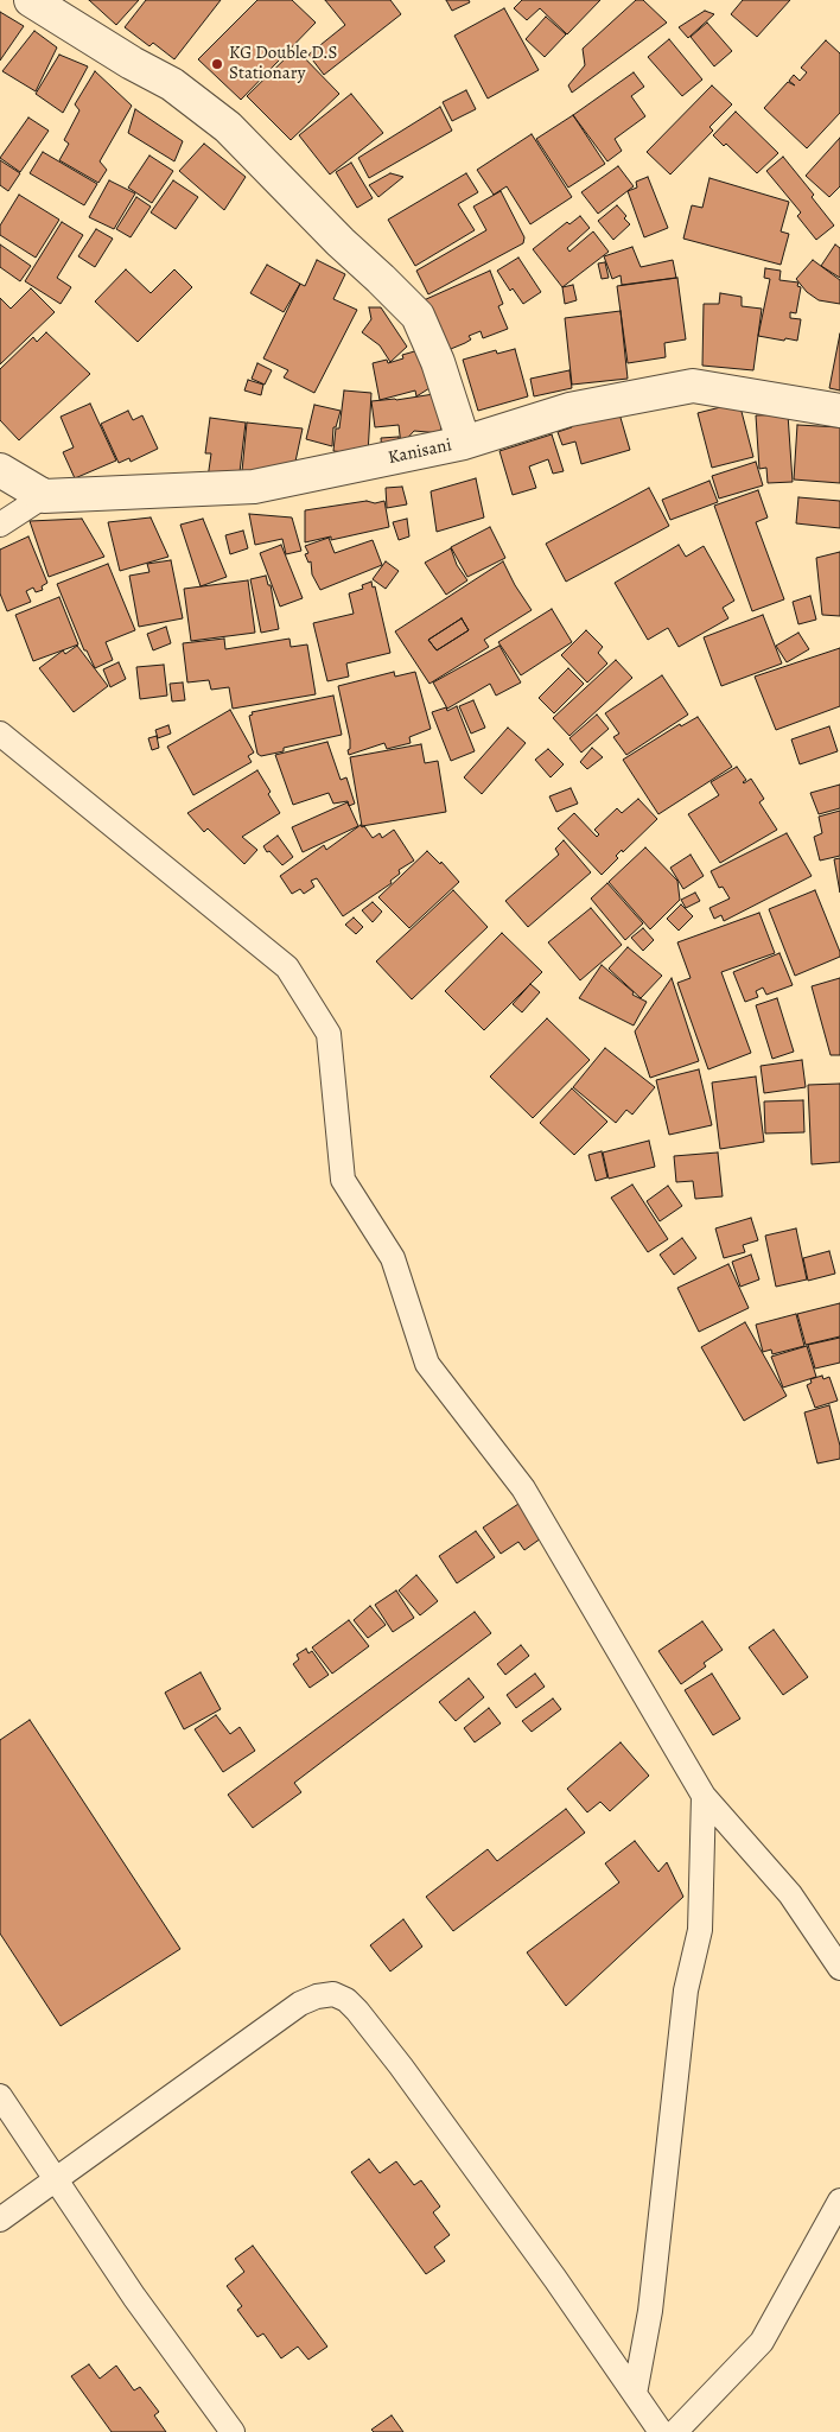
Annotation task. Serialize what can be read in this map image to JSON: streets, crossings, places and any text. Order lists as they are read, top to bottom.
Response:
{
  "streets": {
    "street": ["Kanisani"]
  },
  "places": ["KG Double D.S Stationary"]
}
